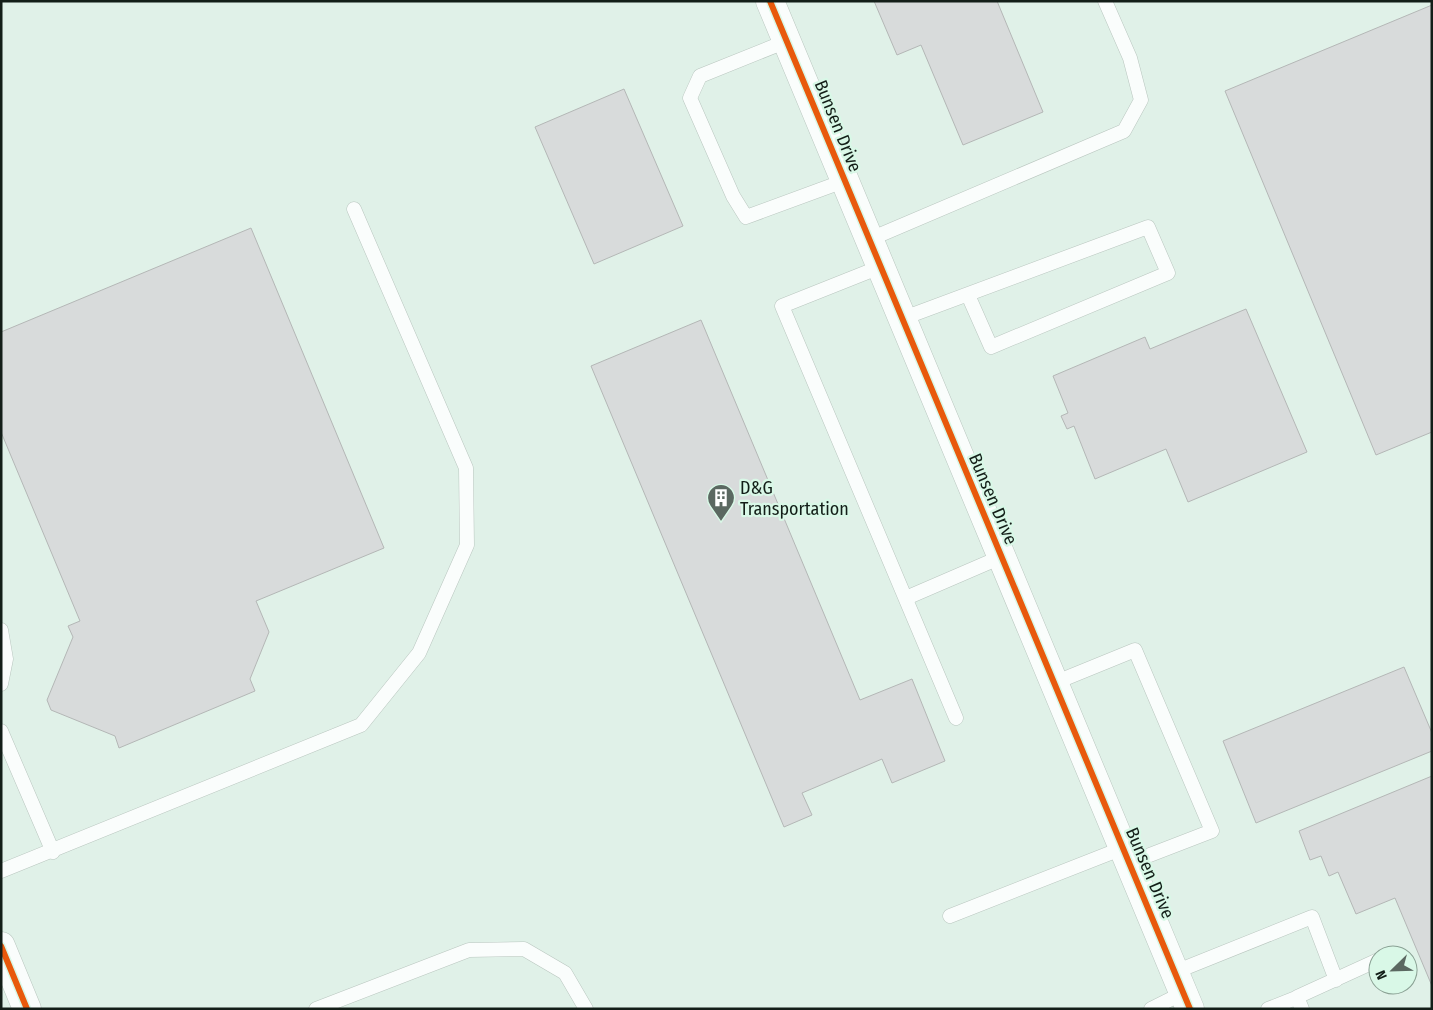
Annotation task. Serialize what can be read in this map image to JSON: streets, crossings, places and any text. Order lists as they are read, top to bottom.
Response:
{
  "streets": {
    "street": ["Bunsen Drive"]
  },
  "places": {
    "building": ["D&G Transportation"]
  },
  "north": "bottom left"
}
